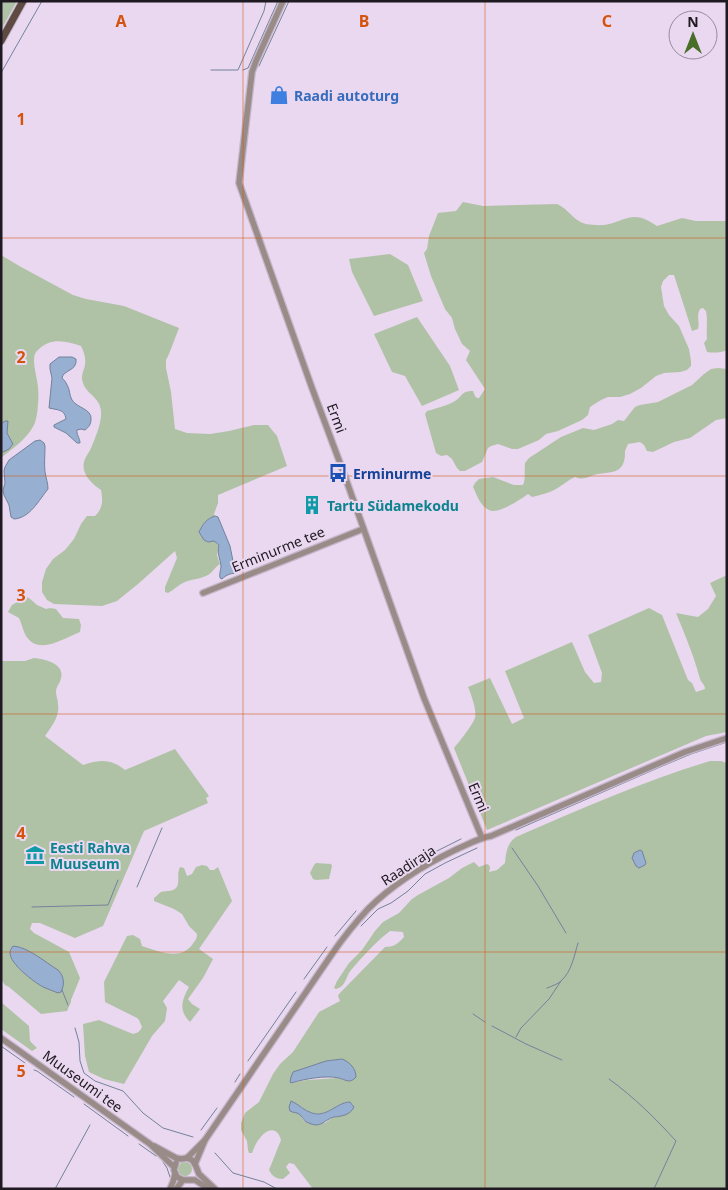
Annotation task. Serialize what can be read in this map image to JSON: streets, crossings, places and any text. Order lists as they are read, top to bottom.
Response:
{
  "streets": {
    "street": [
      "Ermi",
      "Erminurme tee",
      "Raadiraja",
      "Muuseumi tee"
    ]
  },
  "crossings": [
    ["Ermi", "Erminurme tee"],
    ["Ermi", "Raadiraja"],
    ["Raadiraja", "Muuseumi tee"]
  ],
  "places": {
    "shop": ["Raadi autoturg"],
    "bus stop": ["Erminurme"],
    "building": ["Tartu Südamekodu"],
    "museum": ["Eesti Rahva Muuseum"]
  },
  "north": "top",
  "grid": {
    "columns": ["A", "B", "C"],
    "rows": [
      "1",
      "2",
      "3",
      "4",
      "5"
    ]
  }
}
